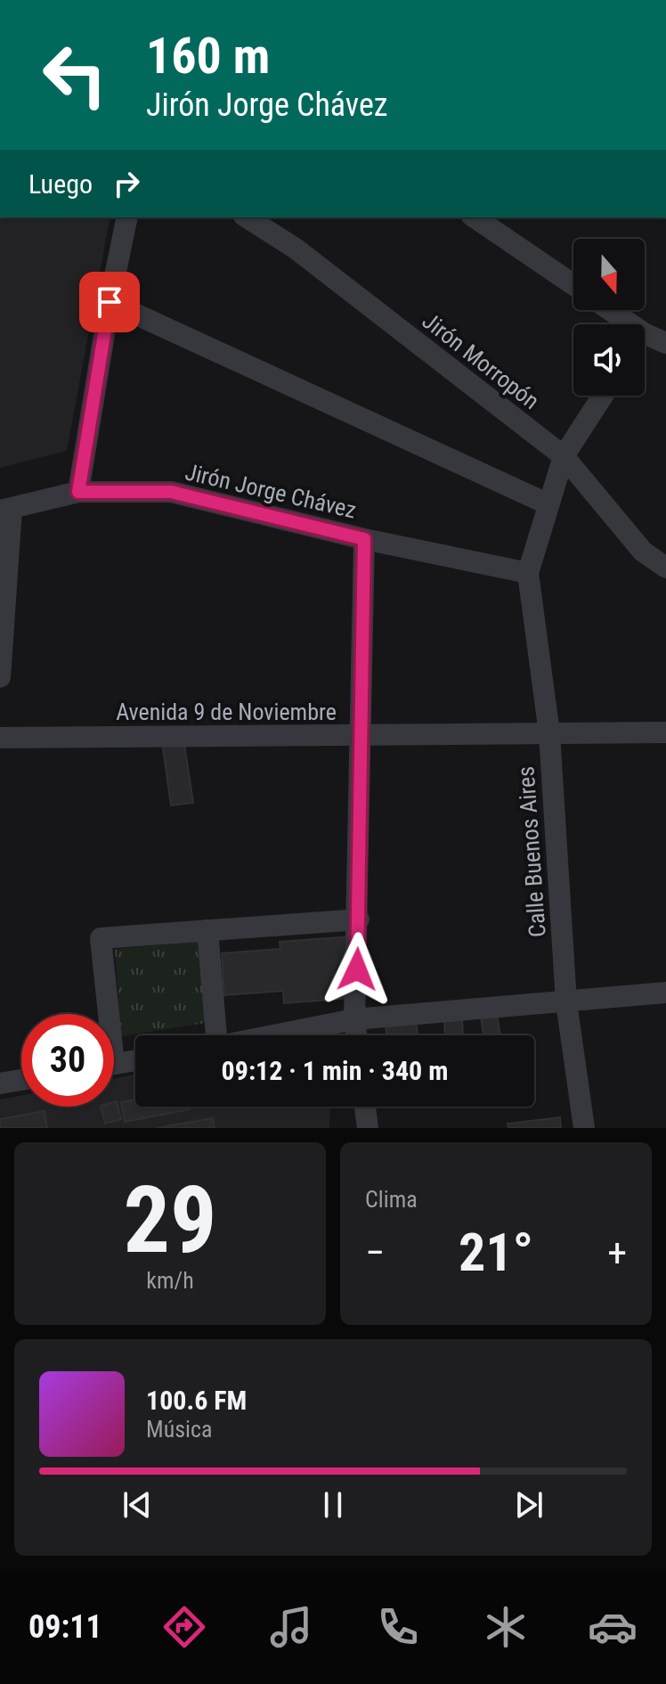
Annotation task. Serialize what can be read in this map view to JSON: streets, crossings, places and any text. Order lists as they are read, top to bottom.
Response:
{
  "streets": {
    "street": [
      "Jirón Morropón",
      "Jirón Jorge Chávez",
      "Avenida 9 de Noviembre",
      "Calle Buenos Aires"
    ]
  },
  "crossings": [
    ["Jirón Jorge Chávez", "Calle Buenos Aires"],
    ["Avenida 9 de Noviembre", "Calle Buenos Aires"]
  ],
  "north": "bottom",
  "page": {
    "turn": ["160 m", "Jirón Jorge Chávez"],
    "then": "Luego",
    "limit": "30",
    "trip": "09:12 · 1 min · 340 m",
    "tile": [
      ["29", "km/h"],
      "Clima"
    ],
    "heat": ["−", "21°", "+"],
    "song": ["100.6 FM", "Música"],
    "tabs": "09:11"
  }
}
